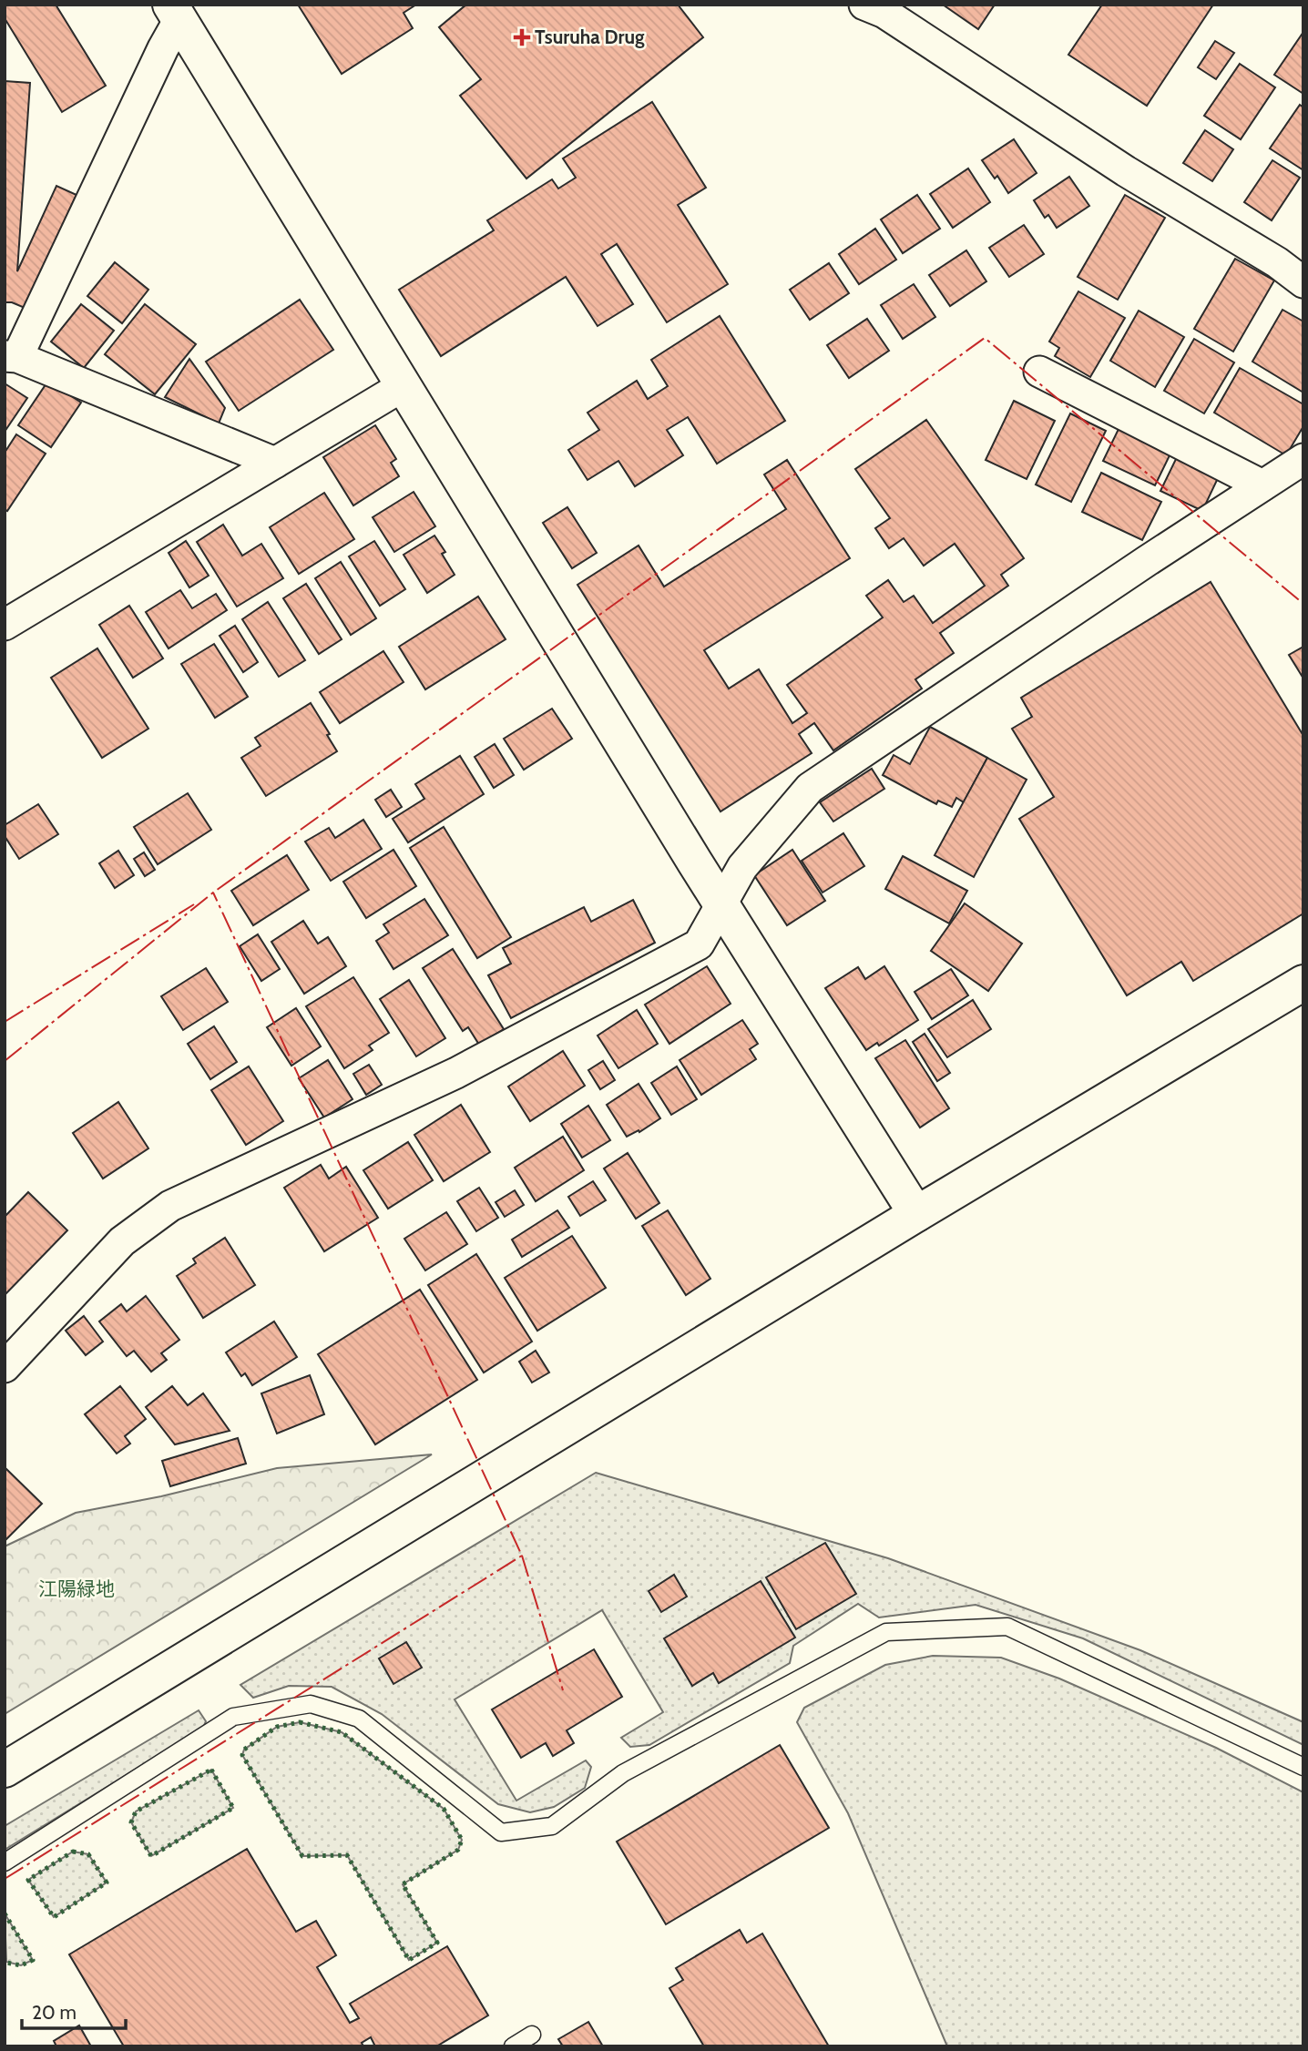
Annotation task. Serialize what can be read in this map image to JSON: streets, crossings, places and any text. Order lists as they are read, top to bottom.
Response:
{
  "parks": ["江陽緑地"],
  "places": {
    "health": ["Tsuruha Drug"]
  },
  "scale_bar": "20 m"
}
